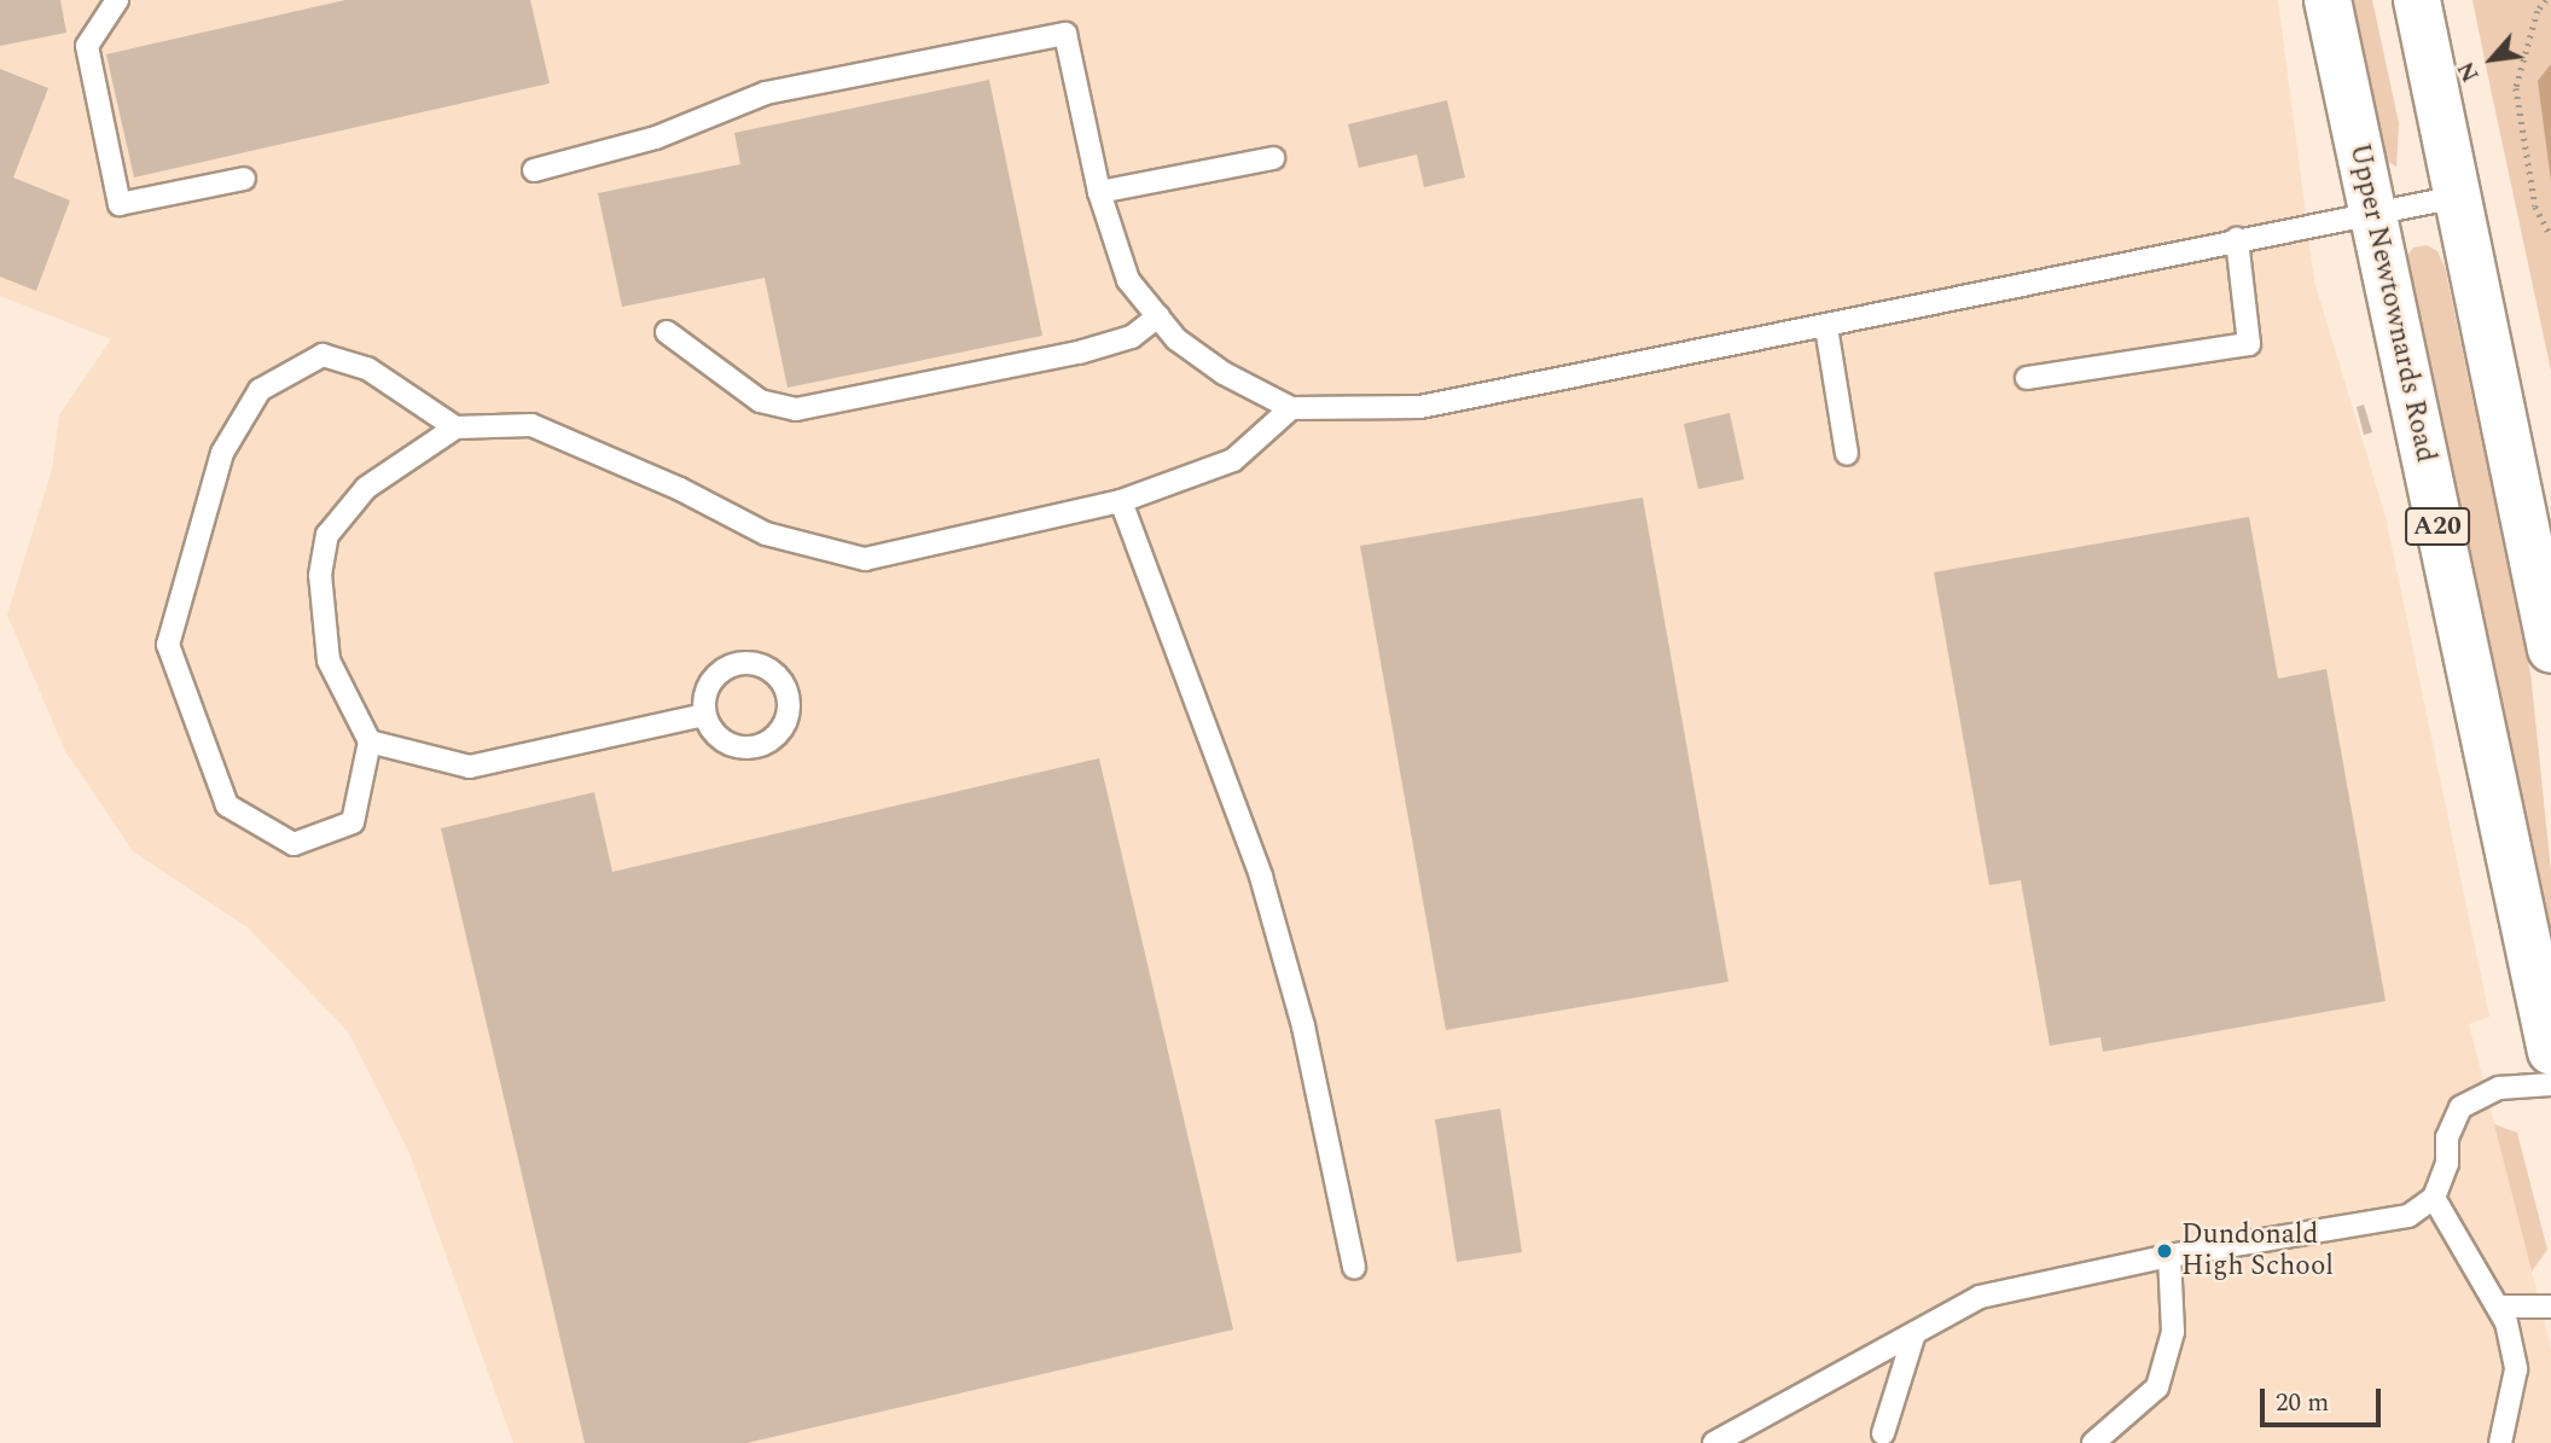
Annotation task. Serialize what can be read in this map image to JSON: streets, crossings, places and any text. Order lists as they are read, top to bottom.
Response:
{
  "streets": {
    "highway": ["Upper Newtownards Road", "A20"]
  },
  "places": ["Dundonald High School"],
  "scale_bar": "20 m",
  "north": "bottom left"
}
